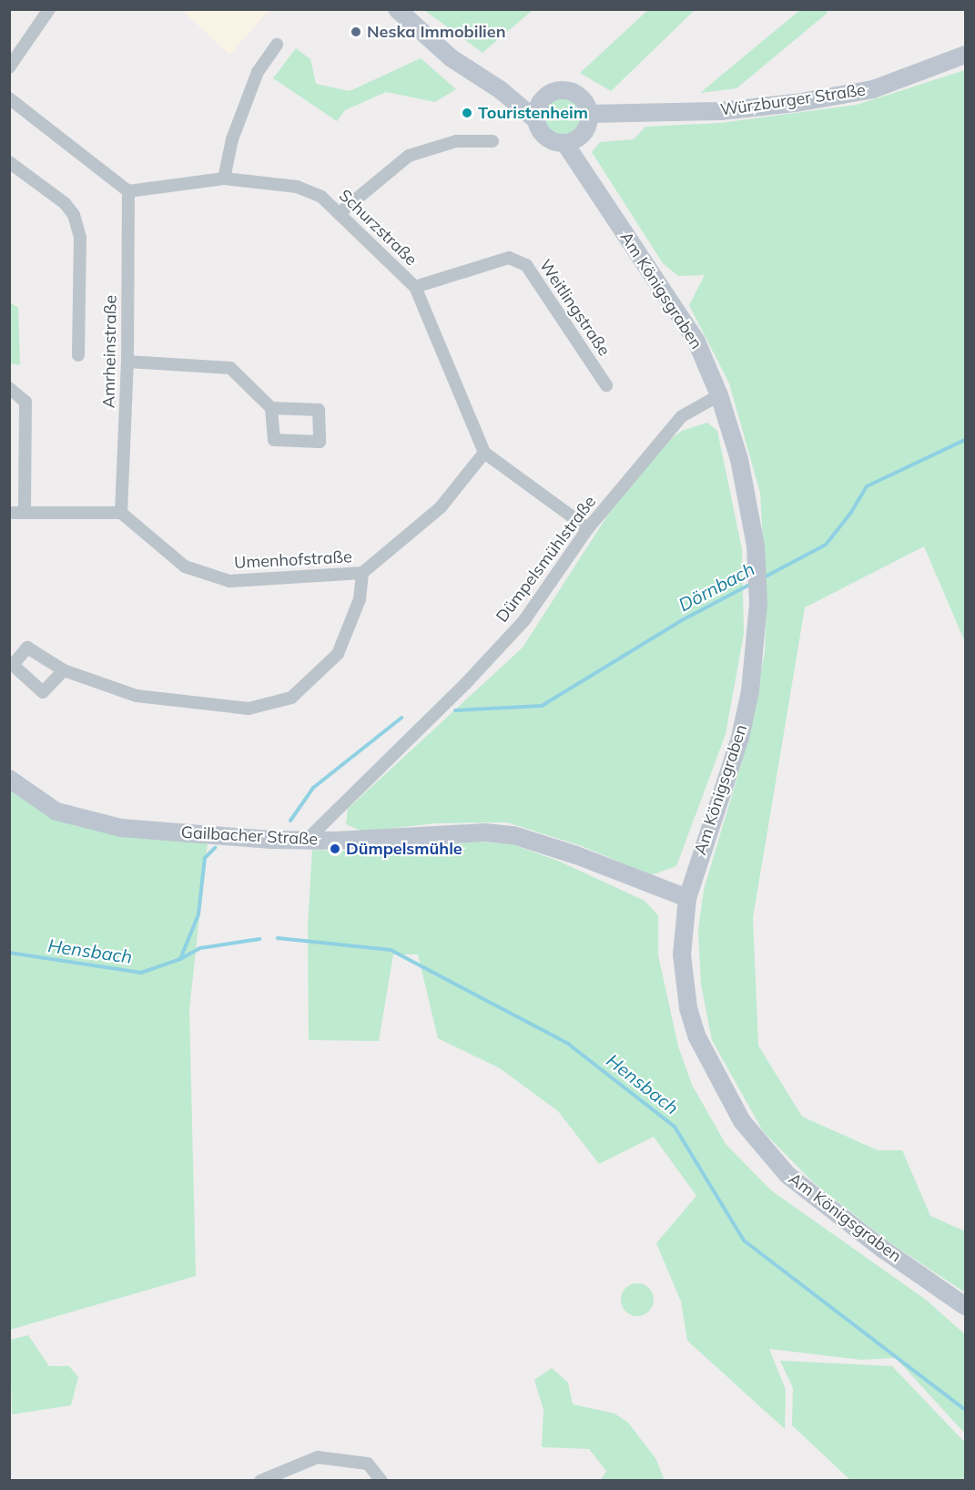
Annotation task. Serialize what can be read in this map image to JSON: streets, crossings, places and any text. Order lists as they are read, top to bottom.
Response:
{
  "streets": {
    "street": [
      "Würzburger Straße",
      "Schurzstraße",
      "Am Königsgraben",
      "Weitlingstraße",
      "Amrheinstraße",
      "Dümpelsmühlstraße",
      "Umenhofstraße",
      "Gailbacher Straße"
    ]
  },
  "crossings": [
    ["Würzburger Straße", "Am Königsgraben"],
    ["Schurzstraße", "Weitlingstraße"],
    ["Schurzstraße", "Amrheinstraße"],
    ["Schurzstraße", "Umenhofstraße"],
    ["Am Königsgraben", "Dümpelsmühlstraße"],
    ["Am Königsgraben", "Gailbacher Straße"],
    ["Amrheinstraße", "Umenhofstraße"],
    ["Dümpelsmühlstraße", "Gailbacher Straße"]
  ],
  "water": ["Dörnbach", "Hensbach"],
  "places": ["Neska Immobilien", "Touristenheim", "Dümpelsmühle"]
}
